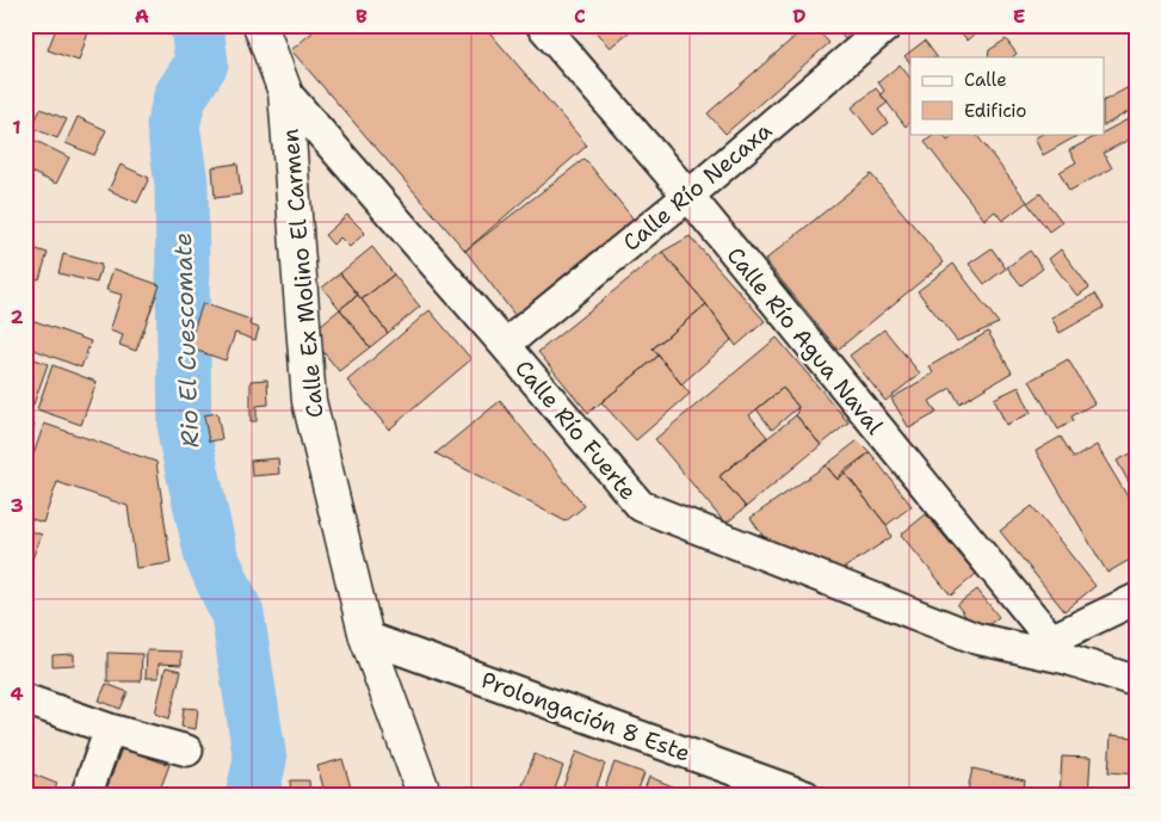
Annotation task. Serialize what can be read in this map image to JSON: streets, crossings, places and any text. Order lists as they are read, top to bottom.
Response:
{
  "streets": {
    "main road": ["Calle Ex Molino El Carmen"],
    "street": [
      "Calle Río Necaxa",
      "Calle Río Agua Naval",
      "Calle Río Fuerte",
      "Prolongación 8 Este"
    ]
  },
  "crossings": [
    ["Calle Río Necaxa", "Calle Río Agua Naval"],
    ["Calle Río Necaxa", "Calle Río Fuerte"],
    ["Calle Ex Molino El Carmen", "Calle Río Fuerte"],
    ["Calle Ex Molino El Carmen", "Prolongación 8 Este"],
    ["Calle Río Agua Naval", "Calle Río Fuerte"]
  ],
  "water": ["Rio El Cuescomate"],
  "legend": ["Calle", "Edificio"],
  "grid": {
    "columns": [
      "A",
      "B",
      "C",
      "D",
      "E"
    ],
    "rows": [
      "1",
      "2",
      "3",
      "4"
    ]
  }
}
